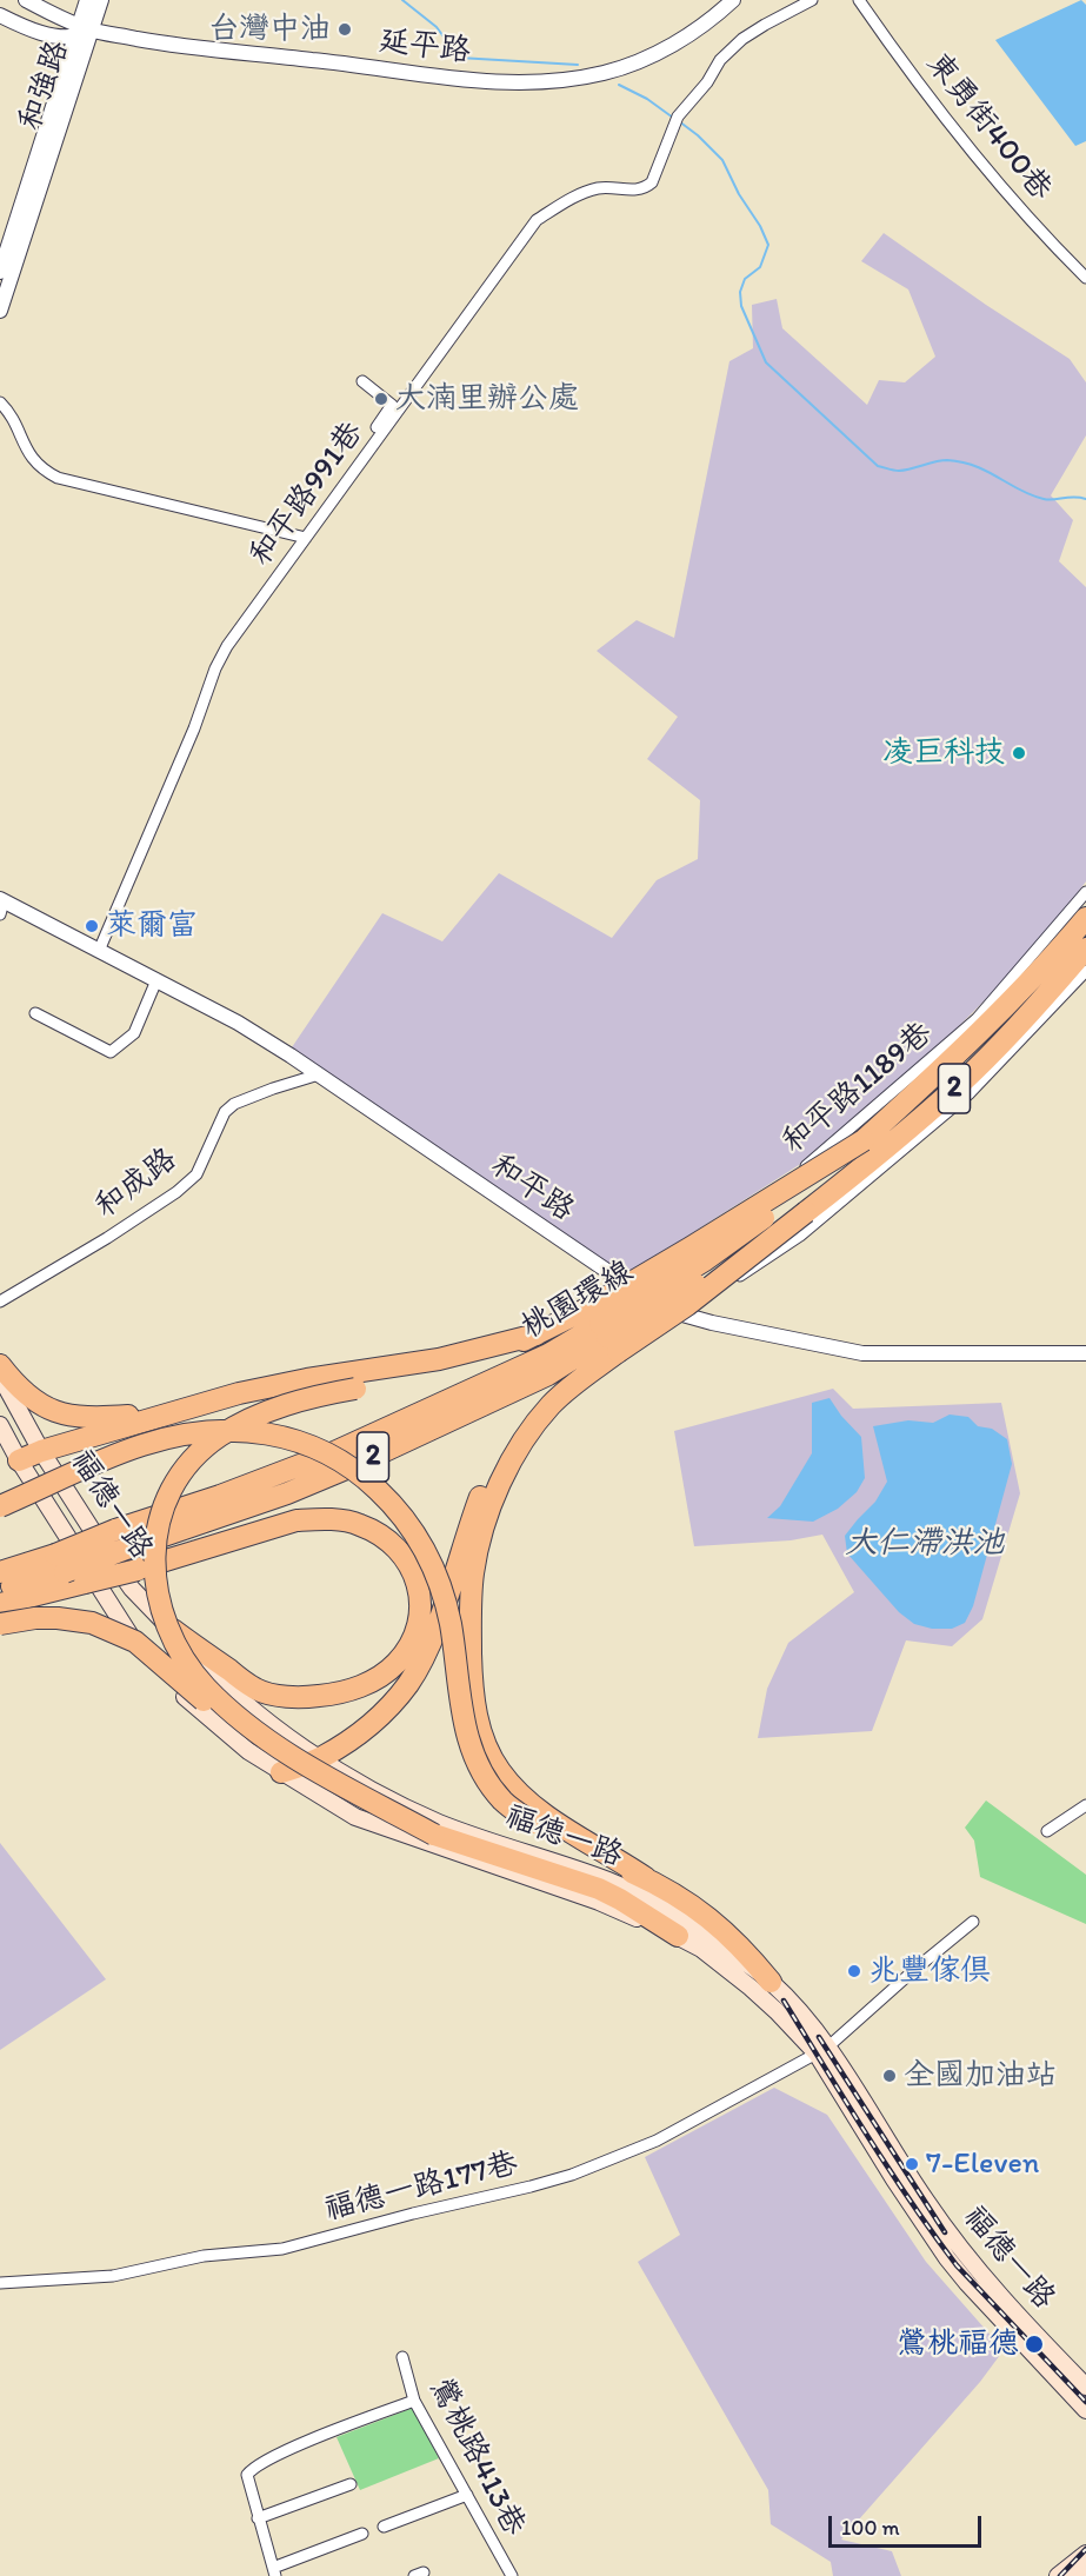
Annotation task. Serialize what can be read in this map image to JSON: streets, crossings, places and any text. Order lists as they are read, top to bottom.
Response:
{
  "streets": {
    "highway": ["2", "桃園環線"],
    "main road": ["福德一路"],
    "street": [
      "延平路",
      "和強路",
      "東勇街400巷",
      "和平路991巷",
      "和平路1189巷",
      "和成路",
      "和平路",
      "福德一路177巷",
      "鶯桃路413巷"
    ]
  },
  "crossings": [
    ["延平路", "和強路"],
    ["和平路991巷", "和平路"],
    ["和平路1189巷", "和平路"],
    ["2", "桃園環線"],
    ["和成路", "和平路"],
    ["福德一路", "福德一路177巷"]
  ],
  "water": ["大仁滯洪池"],
  "places": [
    "台灣中油",
    "大湳里辦公處",
    "凌巨科技",
    "萊爾富",
    "兆豐傢俱",
    "全國加油站",
    "7-Eleven",
    "鶯桃福德"
  ],
  "scale_bar": "100 m"
}
